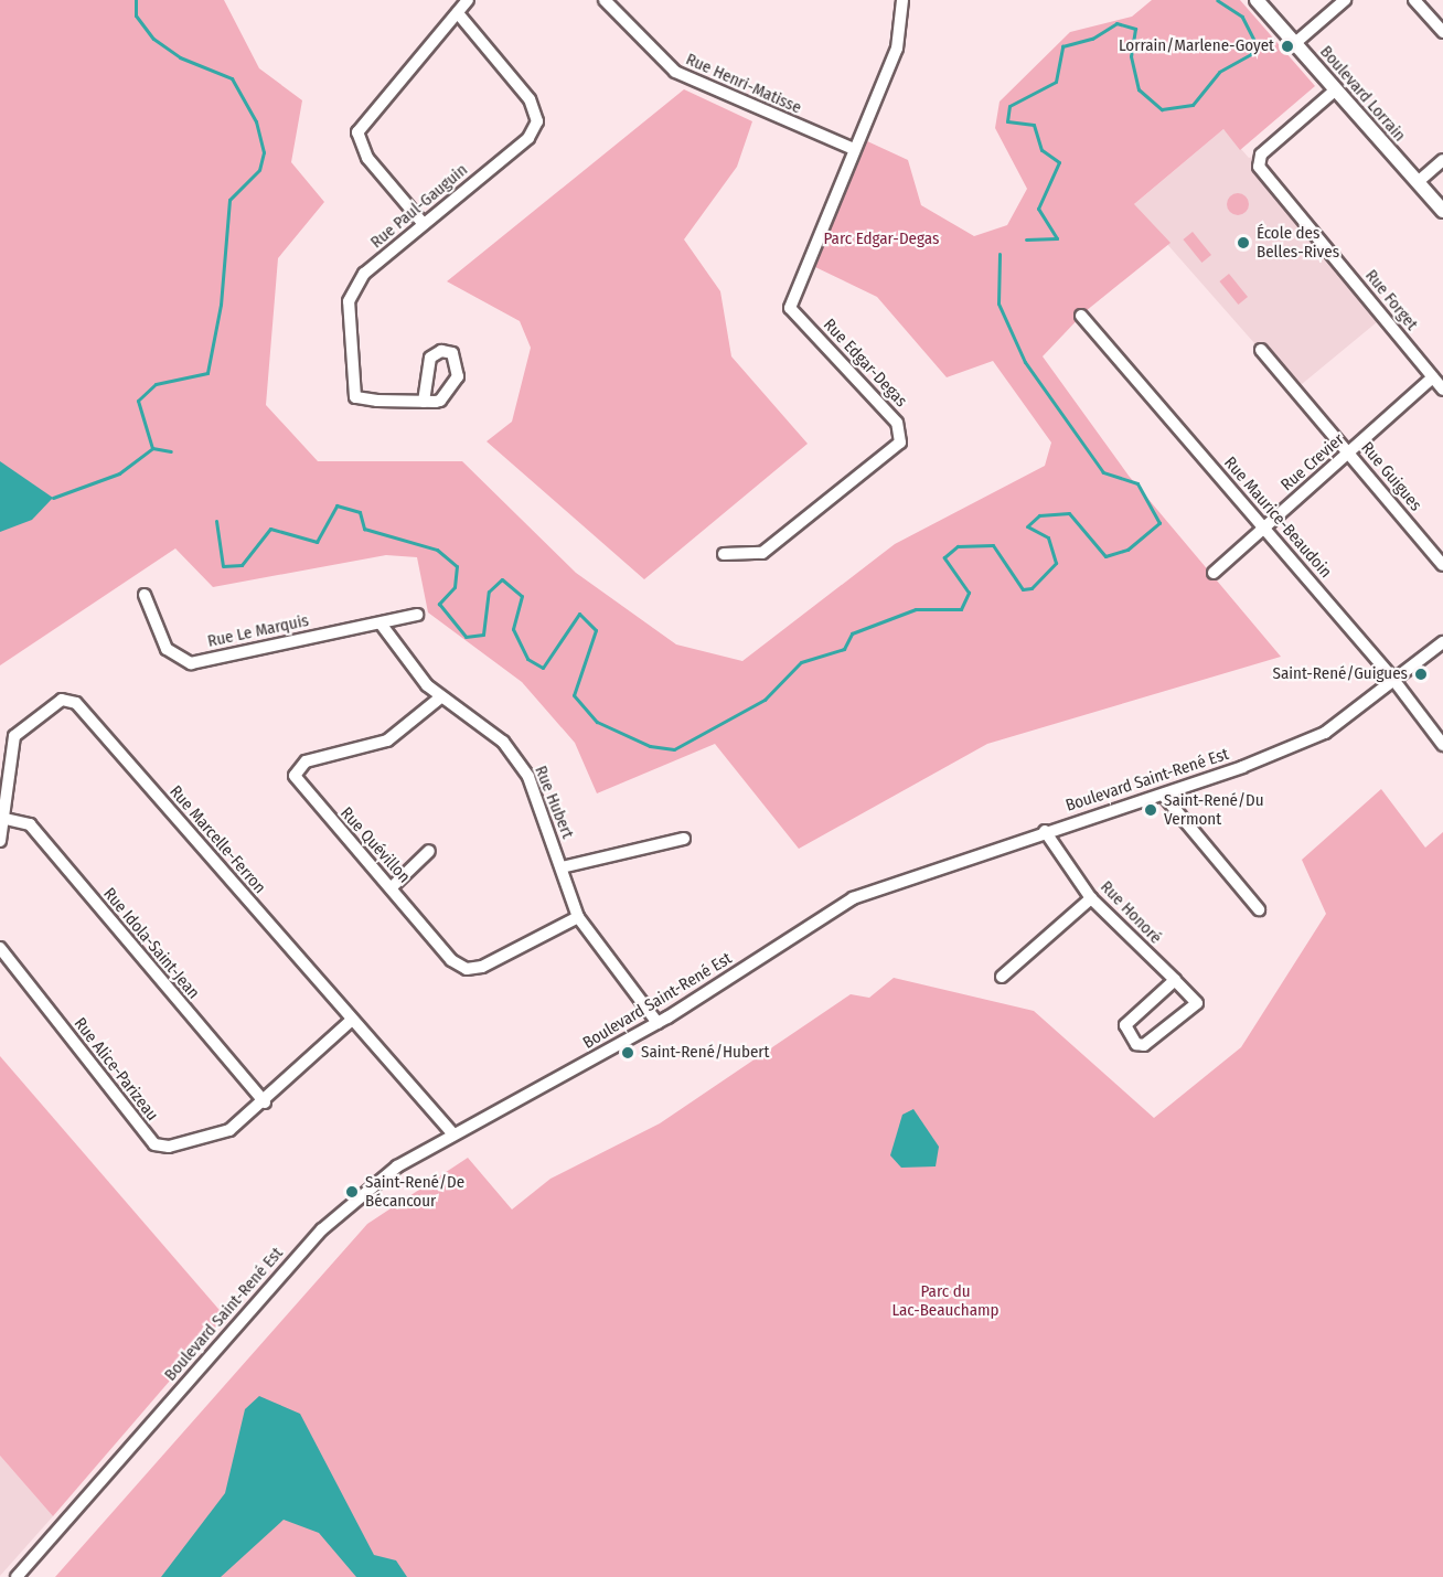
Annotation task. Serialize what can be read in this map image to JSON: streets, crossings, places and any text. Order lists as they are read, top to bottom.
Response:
{
  "streets": {
    "main road": ["Boulevard Lorrain"],
    "street": [
      "Rue Henri-Matisse",
      "Rue Paul-Gauguin",
      "Rue Forget",
      "Rue Edgar-Degas",
      "Rue Crevier",
      "Rue Guigues",
      "Rue Maurice-Beaudoin",
      "Rue Le Marquis",
      "Boulevard Saint-René Est",
      "Rue Hubert",
      "Rue Marcelle-Ferron",
      "Rue Quévillon",
      "Rue Honoré",
      "Rue Idola-Saint-Jean",
      "Rue Alice-Parizeau"
    ]
  },
  "crossings": [
    ["Rue Henri-Matisse", "Rue Edgar-Degas"],
    ["Boulevard Lorrain", "Rue Forget"],
    ["Rue Forget", "Rue Crevier"],
    ["Rue Crevier", "Rue Guigues"],
    ["Rue Crevier", "Rue Maurice-Beaudoin"],
    ["Rue Maurice-Beaudoin", "Boulevard Saint-René Est"],
    ["Rue Le Marquis", "Rue Hubert"],
    ["Boulevard Saint-René Est", "Rue Hubert"],
    ["Boulevard Saint-René Est", "Rue Marcelle-Ferron"],
    ["Boulevard Saint-René Est", "Rue Honoré"],
    ["Rue Hubert", "Rue Quévillon"],
    ["Rue Marcelle-Ferron", "Rue Idola-Saint-Jean"],
    ["Rue Marcelle-Ferron", "Rue Alice-Parizeau"],
    ["Rue Idola-Saint-Jean", "Rue Alice-Parizeau"]
  ],
  "parks": ["Parc Edgar-Degas", "Parc du Lac-Beauchamp"],
  "places": [
    "Lorrain/Marlene-Goyet",
    "École des Belles-Rives",
    "Saint-René/Guigues",
    "Saint-René/Du Vermont",
    "Saint-René/Hubert",
    "Saint-René/De Bécancour"
  ]
}
